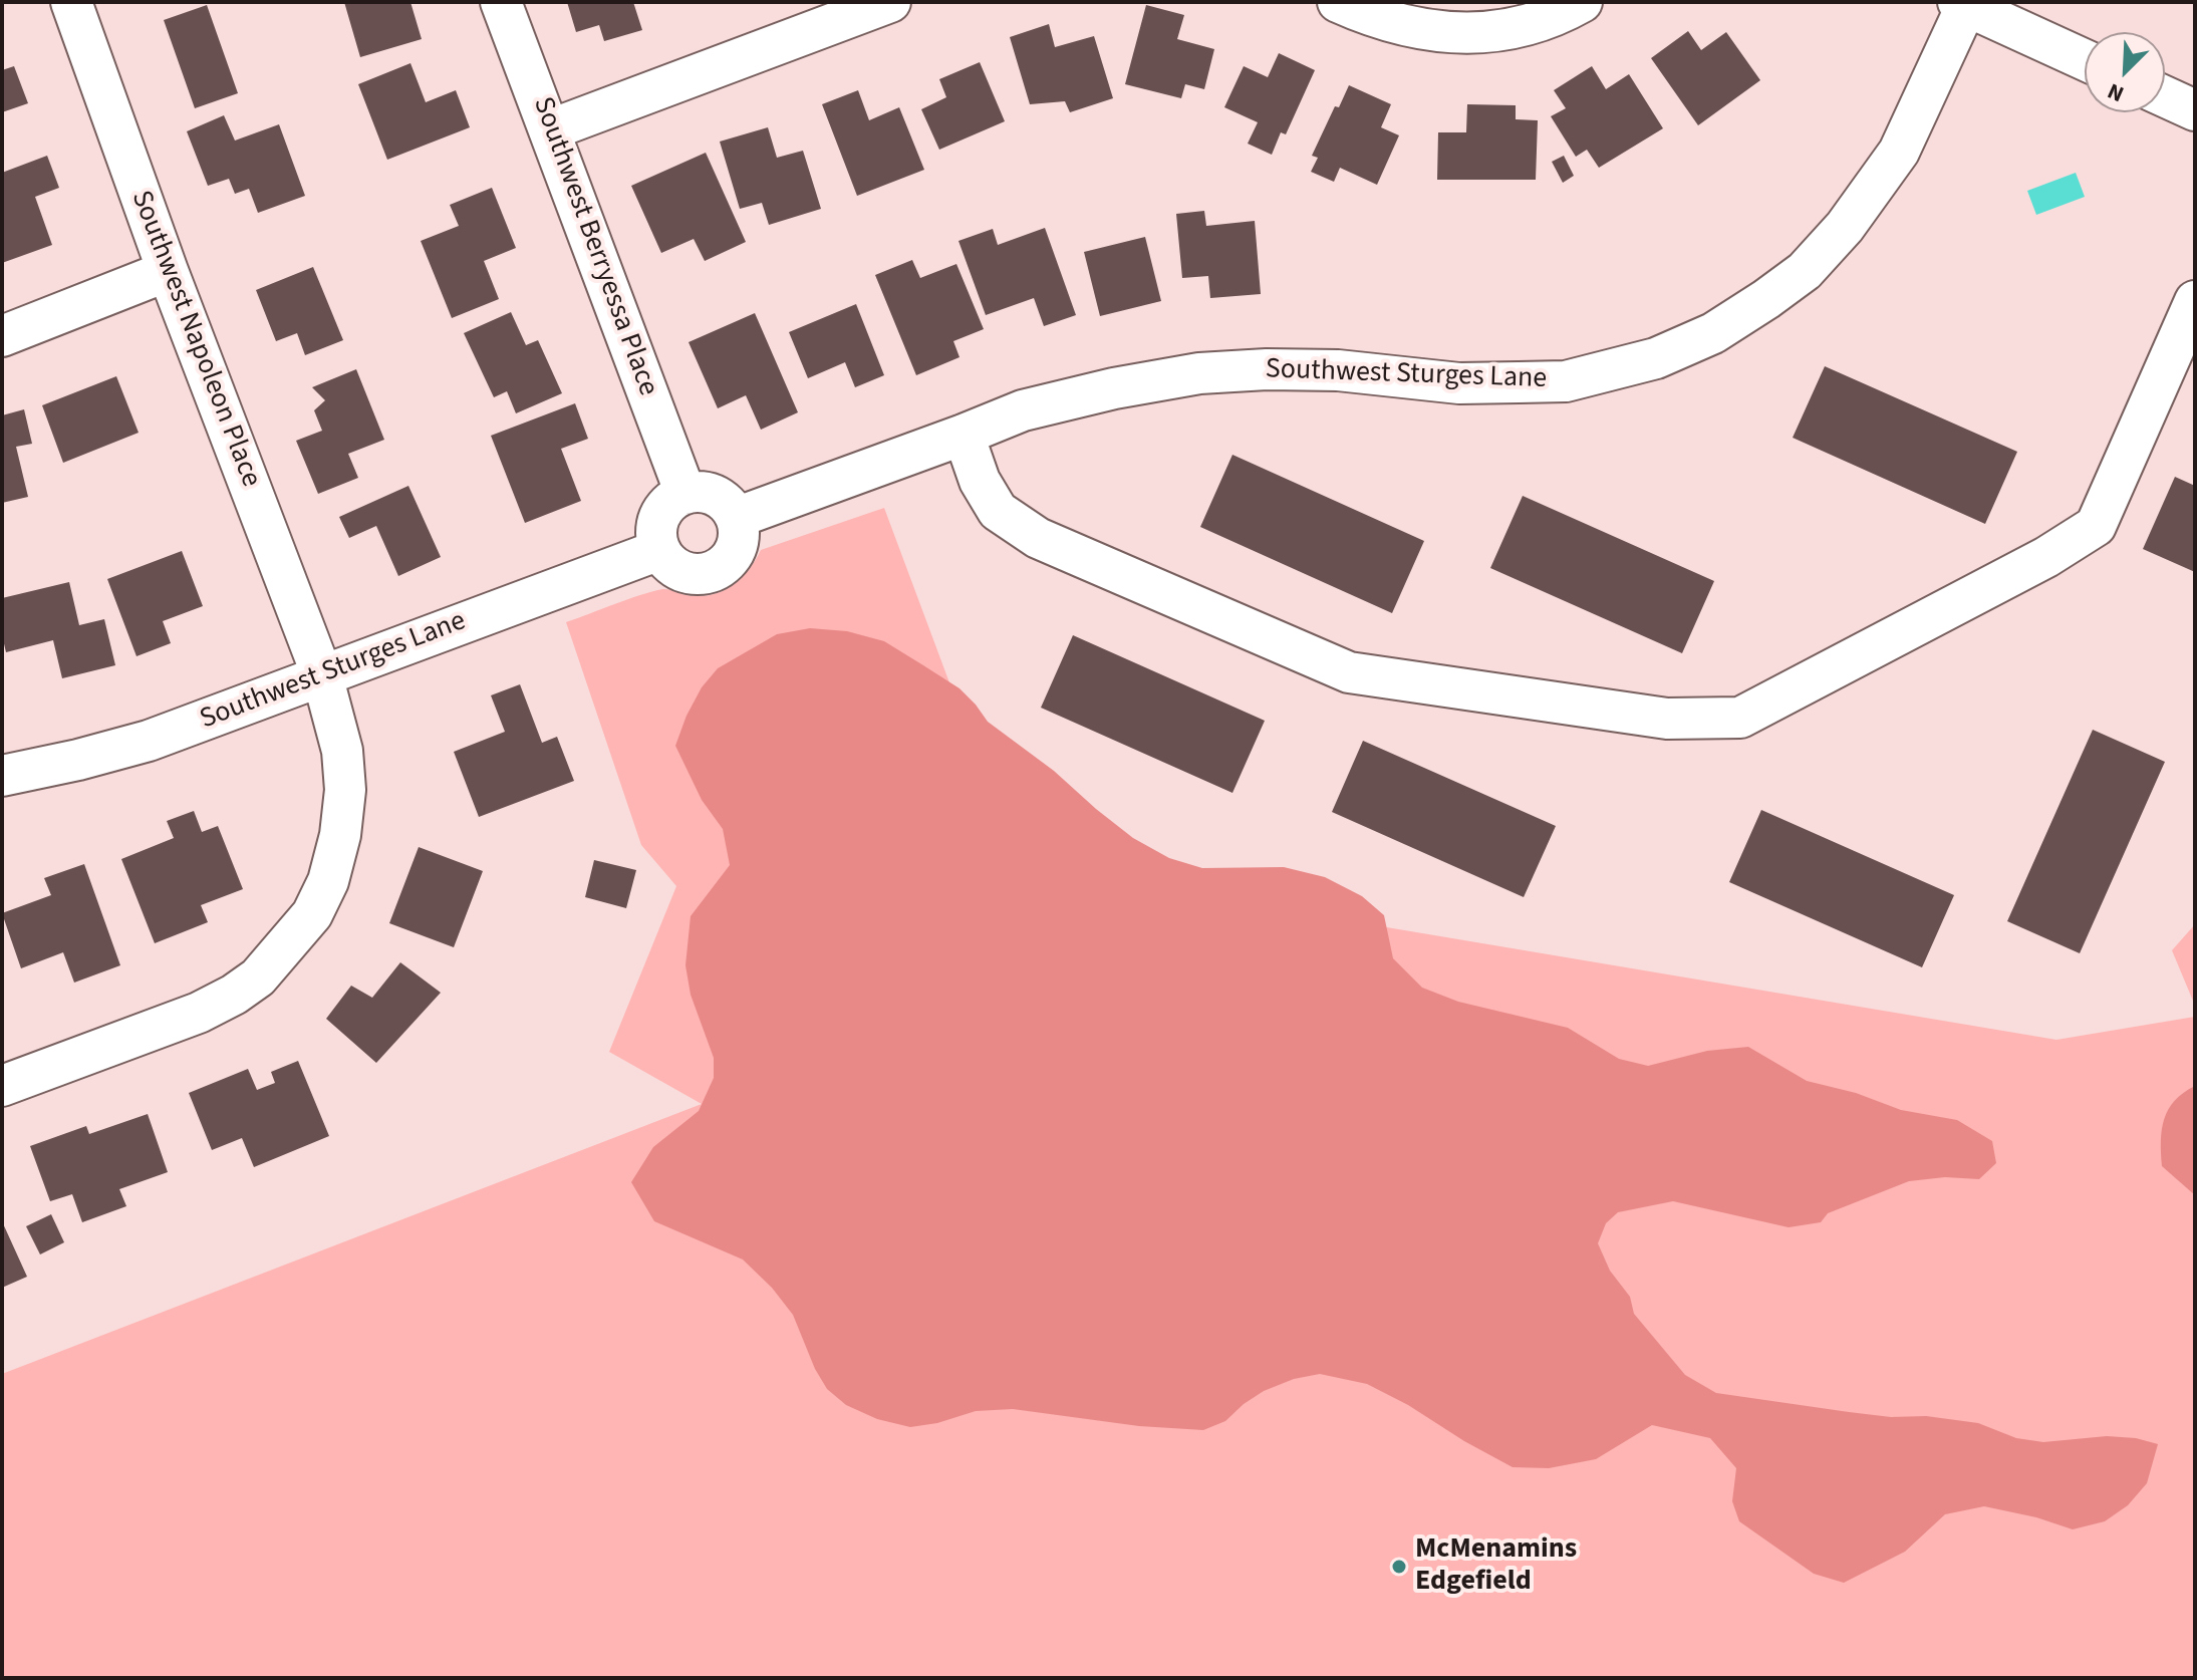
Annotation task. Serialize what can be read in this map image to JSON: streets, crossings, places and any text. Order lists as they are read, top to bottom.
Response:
{
  "streets": {
    "street": ["Southwest Berryessa Place", "Southwest Napoleon Place", "Southwest Sturges Lane"]
  },
  "crossings": [
    ["Southwest Berryessa Place", "Southwest Sturges Lane"],
    ["Southwest Napoleon Place", "Southwest Sturges Lane"]
  ],
  "places": ["McMenamins Edgefield"],
  "north": "bottom left"
}
